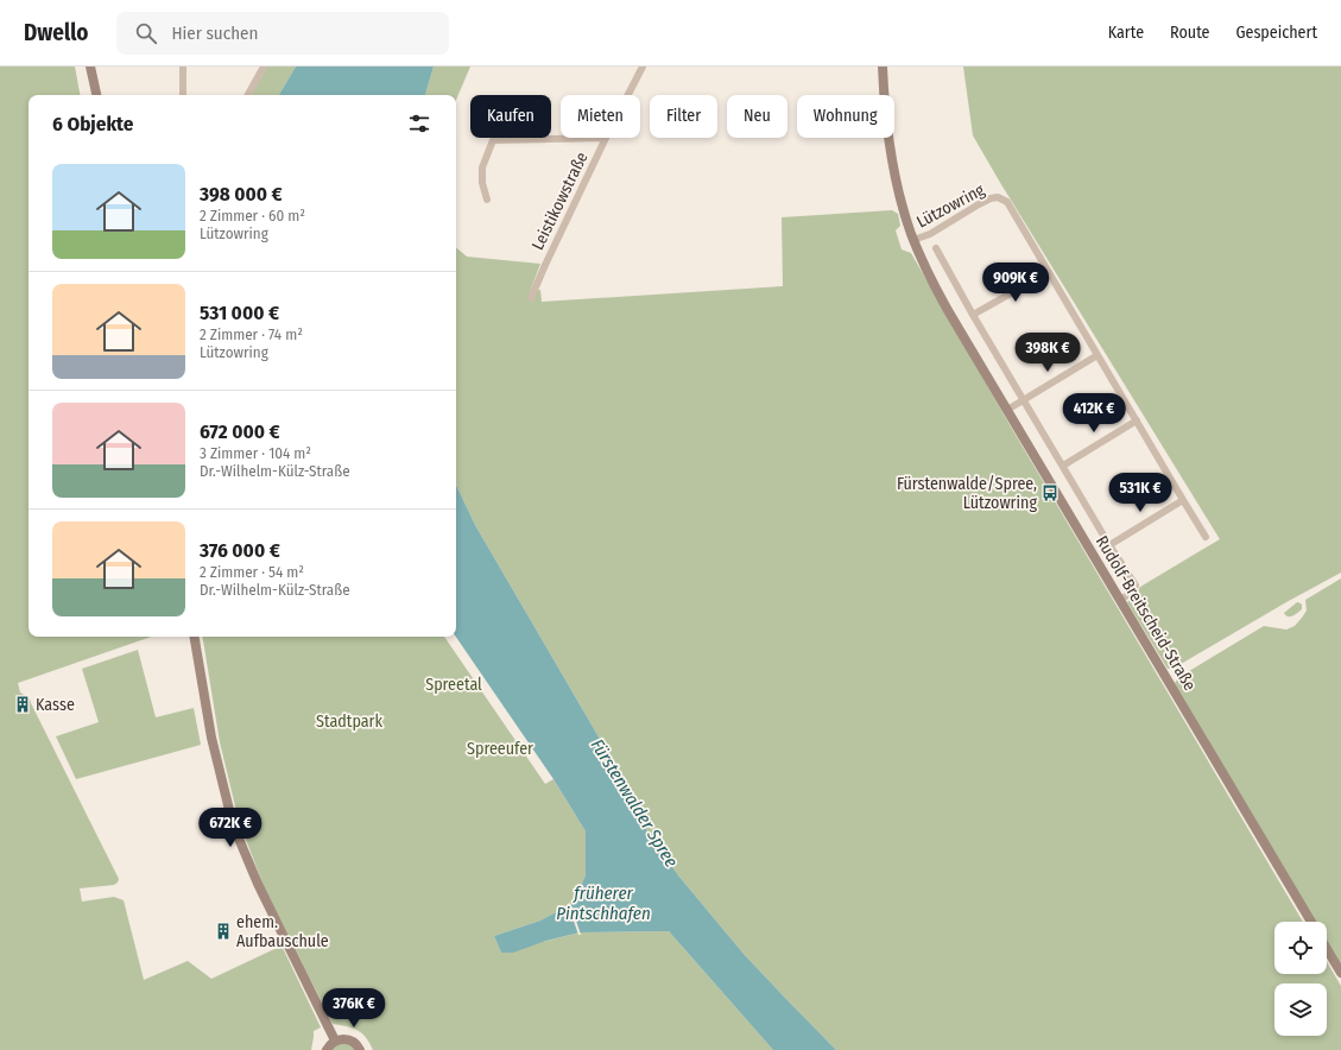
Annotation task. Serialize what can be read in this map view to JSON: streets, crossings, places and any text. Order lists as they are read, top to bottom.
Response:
{
  "streets": {
    "main road": ["Rudolf-Breitscheid-Straße"],
    "street": ["Leistikowstraße", "Lützowring"]
  },
  "crossings": [
    ["Lützowring", "Rudolf-Breitscheid-Straße"]
  ],
  "water": ["Fürstenwalder Spree", "früherer Pintschhafen"],
  "parks": ["Spreetal", "Stadtpark", "Spreeufer"],
  "places": {
    "bus stop": ["Fürstenwalde/Spree, Lützowring"],
    "building": ["Kasse", "ehem. Aufbauschule"]
  },
  "page": {
    "header": "Dwello",
    "search": "Hier suchen",
    "nav": ["Karte", "Route", "Gespeichert"],
    "chip": [
      "Kaufen",
      "Mieten",
      "Filter",
      "Neu",
      "Wohnung"
    ],
    "heading": "6 Objekte",
    "list": [
      {
        "name": "398 000 €",
        "note": "2 Zimmer · 60 m² · Lützowring"
      },
      {
        "name": "531 000 €",
        "note": "2 Zimmer · 74 m² · Lützowring"
      },
      {
        "name": "672 000 €",
        "note": "3 Zimmer · 104 m² · Dr.-Wilhelm-Külz-Straße"
      },
      {
        "name": "376 000 €",
        "note": "2 Zimmer · 54 m² · Dr.-Wilhelm-Külz-Straße"
      }
    ],
    "price": [
      "909K €",
      "398K €",
      "412K €",
      "531K €",
      "672K €",
      "376K €"
    ]
  }
}
